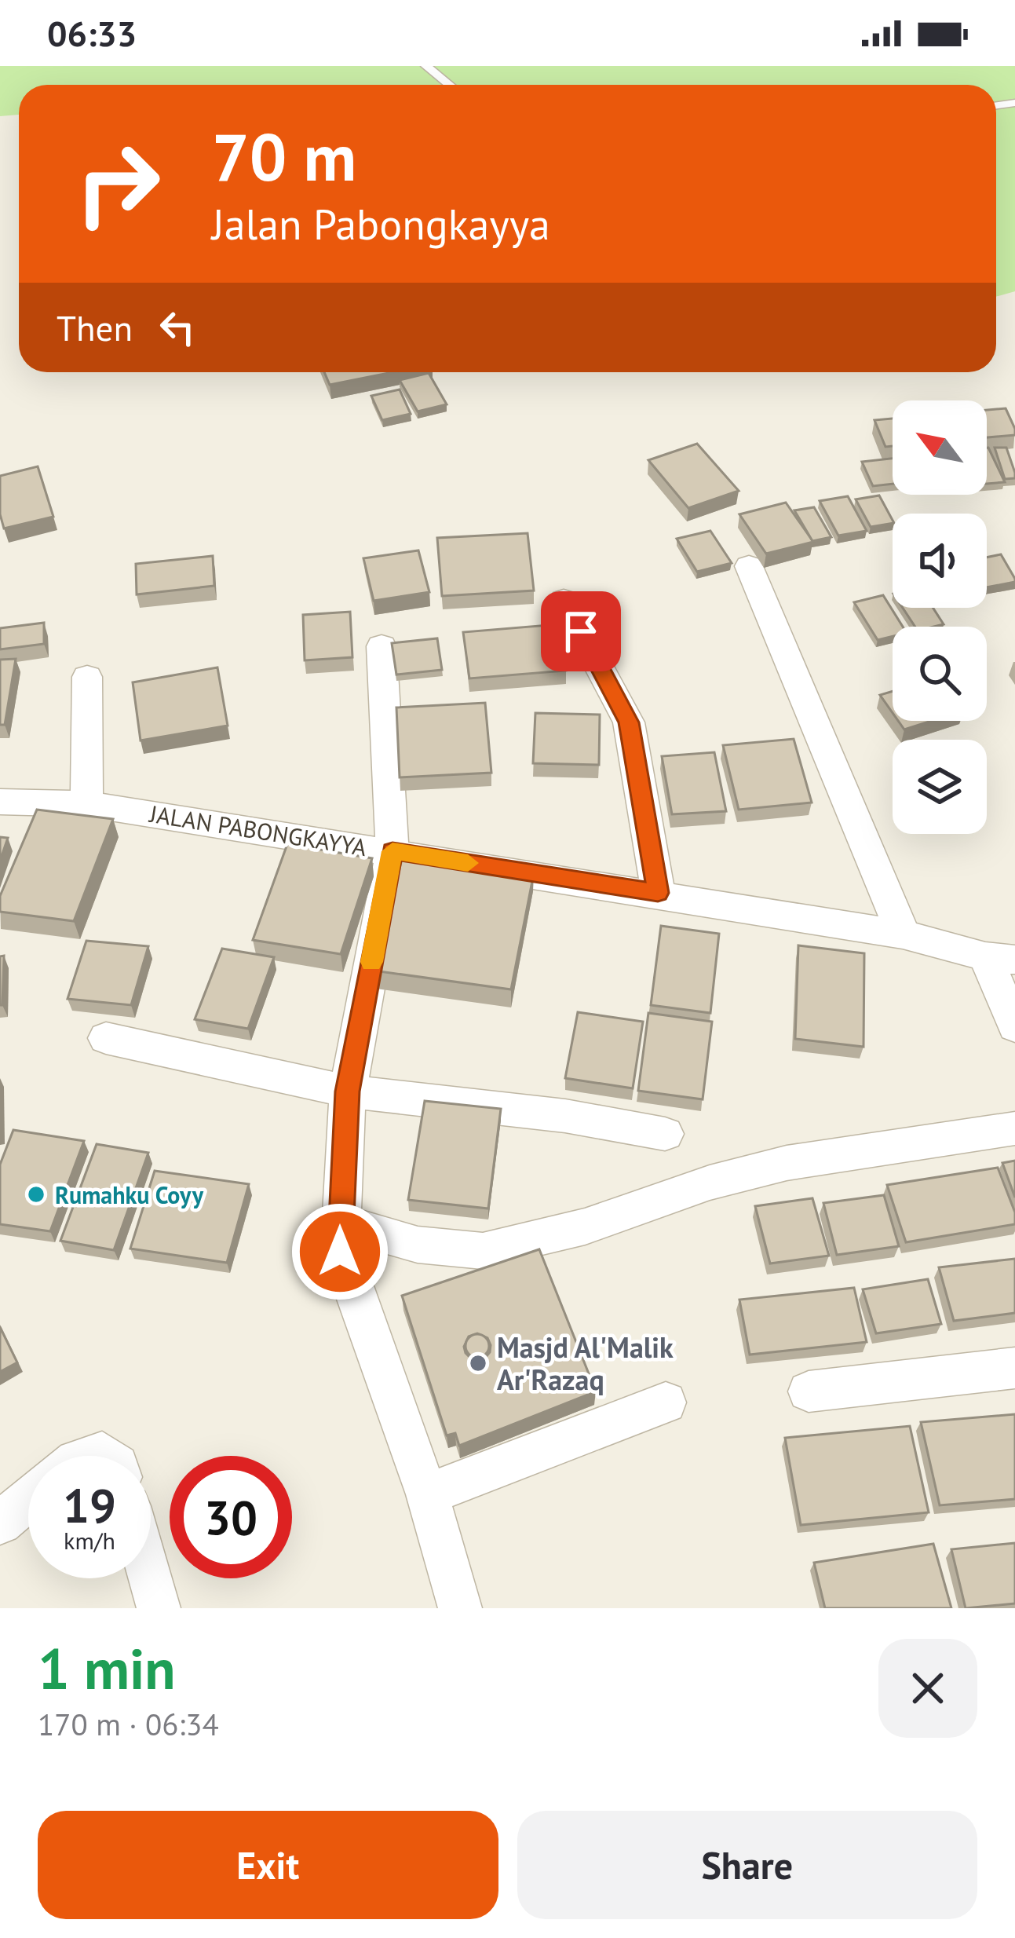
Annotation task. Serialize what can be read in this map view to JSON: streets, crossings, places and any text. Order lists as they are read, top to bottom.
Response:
{
  "streets": {
    "street": ["JALAN PABONGKAYYA"]
  },
  "places": ["Rumahku Coyy", "Masjd Al'Malik Ar'Razaq"],
  "north": "top left",
  "page": {
    "status": "06:33",
    "turn": ["70 m", "Jalan Pabongkayya"],
    "then": "Then",
    "speed": "19 km/h",
    "limit": "30",
    "heading": ["1 min", "170 m · 06:34"],
    "buttons": ["Exit", "Share"]
  }
}
